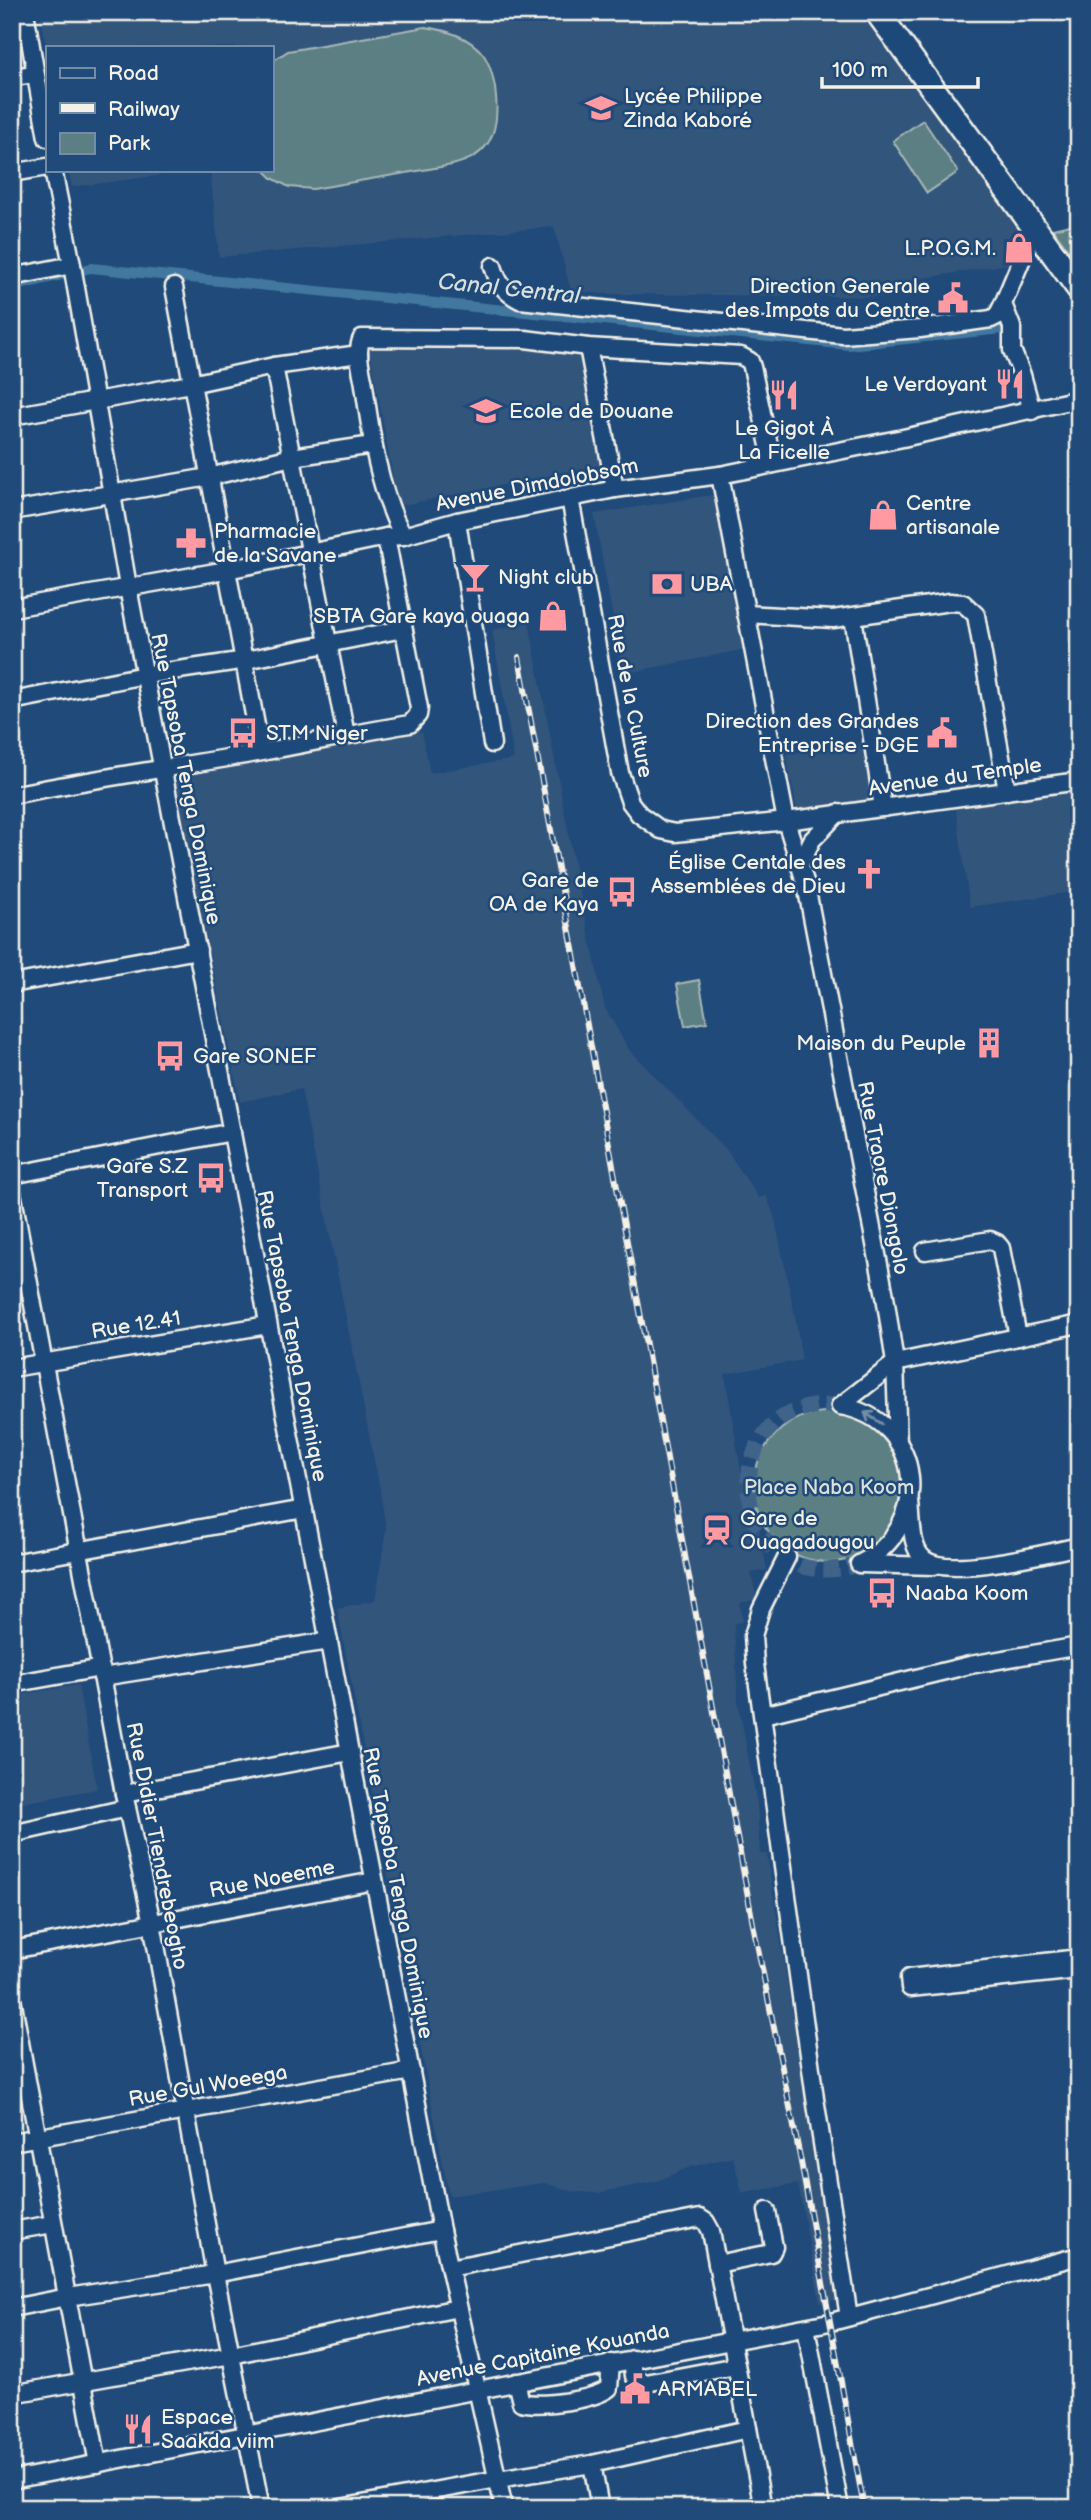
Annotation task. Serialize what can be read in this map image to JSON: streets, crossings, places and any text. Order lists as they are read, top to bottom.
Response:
{
  "streets": {
    "street": [
      "Avenue Dimdolobsom",
      "Rue de la Culture",
      "Avenue du Temple",
      "Rue Tapsoba Tenga Dominique",
      "Rue Traore Diongolo",
      "Rue 12.41",
      "Rue Didier Tiendrebeogho",
      "Rue Noeeme",
      "Rue Gul Woeega",
      "Avenue Capitaine Kouanda"
    ]
  },
  "crossings": [
    ["Avenue Dimdolobsom", "Rue de la Culture"],
    ["Avenue Dimdolobsom", "Rue Tapsoba Tenga Dominique"],
    ["Rue de la Culture", "Avenue du Temple"],
    ["Rue de la Culture", "Rue Traore Diongolo"],
    ["Avenue du Temple", "Rue Traore Diongolo"],
    ["Rue Tapsoba Tenga Dominique", "Rue 12.41"],
    ["Rue Tapsoba Tenga Dominique", "Rue Noeeme"],
    ["Rue Tapsoba Tenga Dominique", "Rue Gul Woeega"],
    ["Rue Tapsoba Tenga Dominique", "Avenue Capitaine Kouanda"],
    ["Rue 12.41", "Rue Didier Tiendrebeogho"],
    ["Rue Didier Tiendrebeogho", "Rue Noeeme"],
    ["Rue Didier Tiendrebeogho", "Rue Gul Woeega"],
    ["Rue Didier Tiendrebeogho", "Avenue Capitaine Kouanda"]
  ],
  "water": ["Canal Central"],
  "parks": ["Place Naba Koom"],
  "places": {
    "school or university": ["Lycée Philippe Zinda Kaboré", "Ecole de Douane"],
    "shop": ["L.P.O.G.M.", "Centre artisanale", "SBTA Gare kaya ouaga"],
    "public building": ["Direction Generale des Impots du Centre", "Direction des Grandes Entreprise - DGE", "ARMABEL"],
    "restaurant": ["Le Verdoyant", "Le Gigot À La Ficelle", "Espace Saakda viim"],
    "pharmacy": ["Pharmacie de la Savane"],
    "bar": ["Night club"],
    "bank": ["UBA"],
    "bus stop": [
      "STM Niger",
      "Gare de OA de Kaya",
      "Gare SONEF",
      "Gare S.Z Transport",
      "Naaba Koom"
    ],
    "church": ["Église Centale des Assemblées de Dieu"],
    "building": ["Maison du Peuple"],
    "station": ["Gare de Ouagadougou"]
  },
  "legend": ["Road", "Railway", "Park"],
  "scale_bar": "100 m"
}
